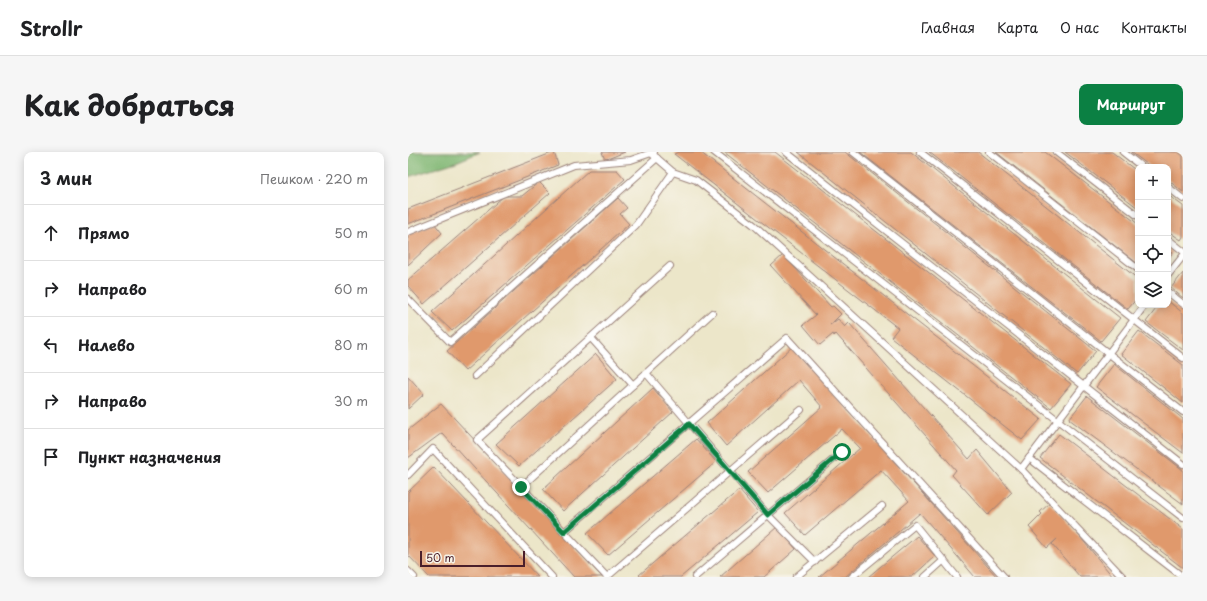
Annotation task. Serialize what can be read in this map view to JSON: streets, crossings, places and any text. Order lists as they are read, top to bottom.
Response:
{
  "scale_bar": "50 m",
  "page": {
    "header": "Strollr",
    "nav": [
      "Главная",
      "Карта",
      "О нас",
      "Контакты"
    ],
    "title": "Как добраться",
    "buttons": "Маршрут",
    "heading": ["3 мин", "Пешком · 220 m"],
    "map_buttons": ["+", "−"],
    "list": [
      ["Прямо", "50 m"],
      ["Направо", "60 m"],
      ["Налево", "80 m"],
      ["Направо", "30 m"],
      "Пункт назначения"
    ],
    "scale": "50 m"
  }
}
